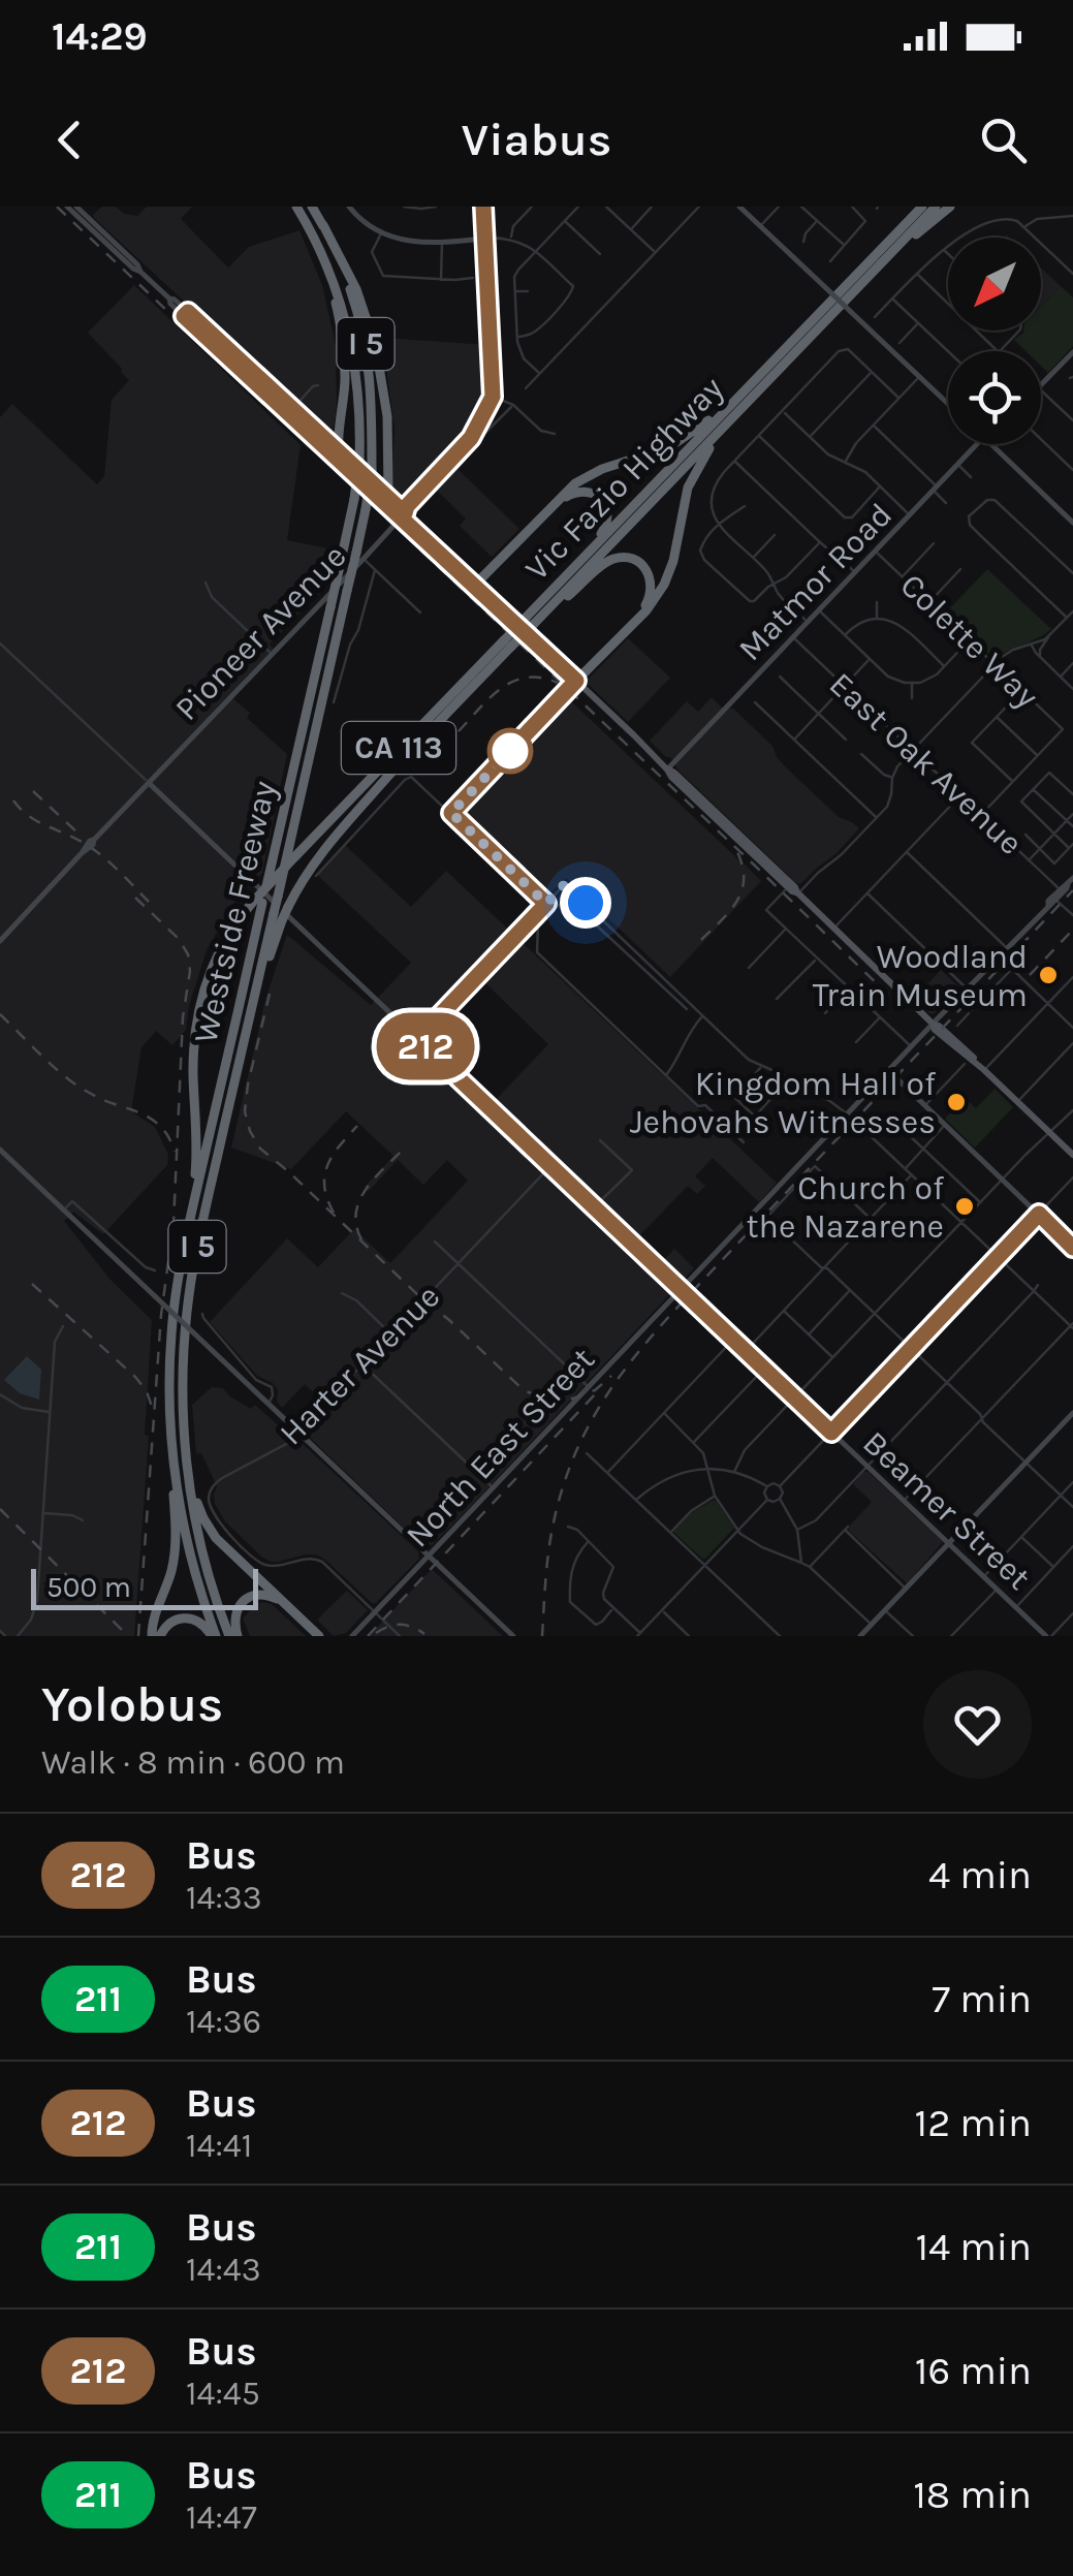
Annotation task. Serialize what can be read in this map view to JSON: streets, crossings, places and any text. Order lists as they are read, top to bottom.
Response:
{
  "streets": {
    "highway": [
      "I 5",
      "Vic Fazio Highway",
      "CA 113",
      "Westside Freeway"
    ],
    "street": [
      "Matmor Road",
      "Pioneer Avenue",
      "Colette Way",
      "East Oak Avenue",
      "Harter Avenue",
      "North East Street",
      "Beamer Street"
    ]
  },
  "crossings": [
    ["Vic Fazio Highway", "Westside Freeway"],
    ["Matmor Road", "Colette Way"],
    ["Matmor Road", "East Oak Avenue"],
    ["Pioneer Avenue", "Westside Freeway"],
    ["Pioneer Avenue", "Beamer Street"],
    ["Harter Avenue", "North East Street"],
    ["Harter Avenue", "Beamer Street"],
    ["North East Street", "Beamer Street"]
  ],
  "places": ["Woodland Train Museum", "Kingdom Hall of Jehovahs Witnesses", "Church of the Nazarene"],
  "lines": ["bus line 212"],
  "scale_bar": "500 m",
  "north": "bottom left",
  "page": {
    "status": "14:29",
    "header": "Viabus",
    "on_map": "212",
    "scale": "500 m",
    "heading": ["Yolobus", "Walk · 8 min · 600 m"],
    "list": [
      {
        "mark": "212",
        "name": "Bus",
        "note": "14:33",
        "value": "4 min"
      },
      {
        "mark": "211",
        "name": "Bus",
        "note": "14:36",
        "value": "7 min"
      },
      {
        "mark": "212",
        "name": "Bus",
        "note": "14:41",
        "value": "12 min"
      },
      {
        "mark": "211",
        "name": "Bus",
        "note": "14:43",
        "value": "14 min"
      },
      {
        "mark": "212",
        "name": "Bus",
        "note": "14:45",
        "value": "16 min"
      },
      {
        "mark": "211",
        "name": "Bus",
        "note": "14:47",
        "value": "18 min"
      }
    ]
  }
}
